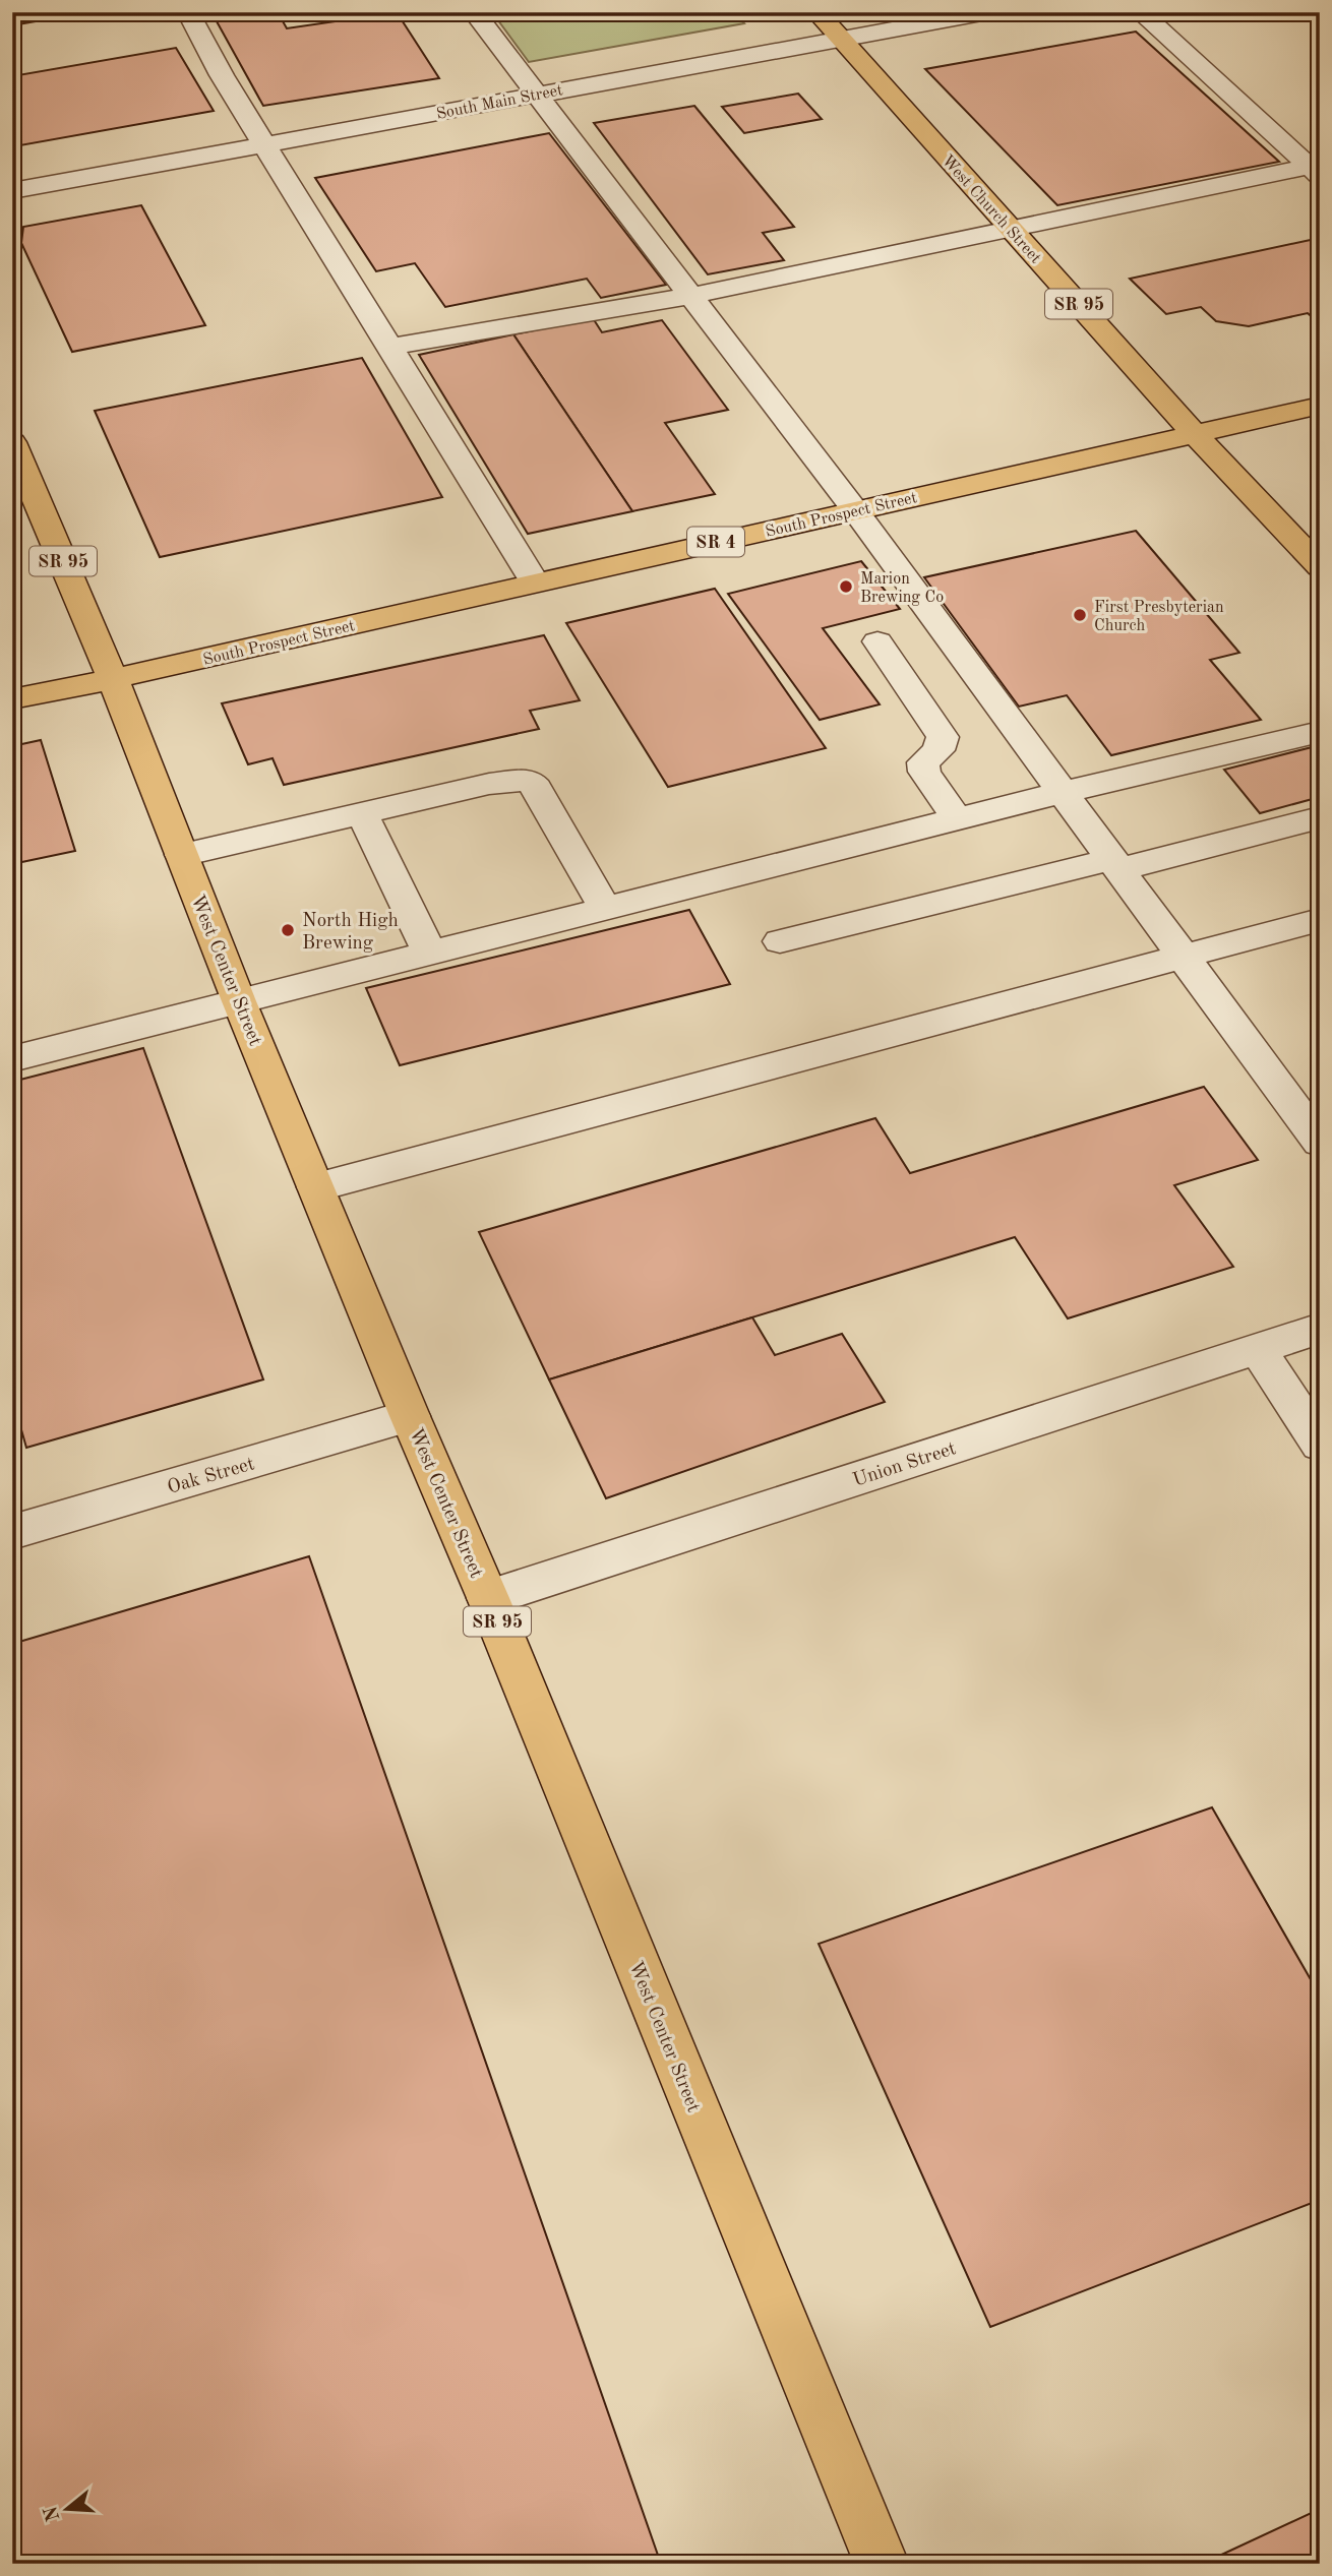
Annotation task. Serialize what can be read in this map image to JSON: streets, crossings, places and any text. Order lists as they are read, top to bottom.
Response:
{
  "streets": {
    "main road": [
      "West Church Street",
      "SR 95",
      "South Prospect Street",
      "SR 4",
      "West Center Street"
    ],
    "street": ["South Main Street", "Union Street", "Oak Street"]
  },
  "crossings": [
    ["South Main Street", "West Church Street"],
    ["South Main Street", "SR 95"],
    ["West Church Street", "SR 95"],
    ["West Church Street", "South Prospect Street"],
    ["South Prospect Street", "SR 4"],
    ["South Prospect Street", "West Center Street"],
    ["SR 4", "West Center Street"],
    ["West Center Street", "Union Street"],
    ["West Center Street", "Oak Street"]
  ],
  "places": ["Marion Brewing Co", "First Presbyterian Church", "North High Brewing"],
  "north": "left"
}
